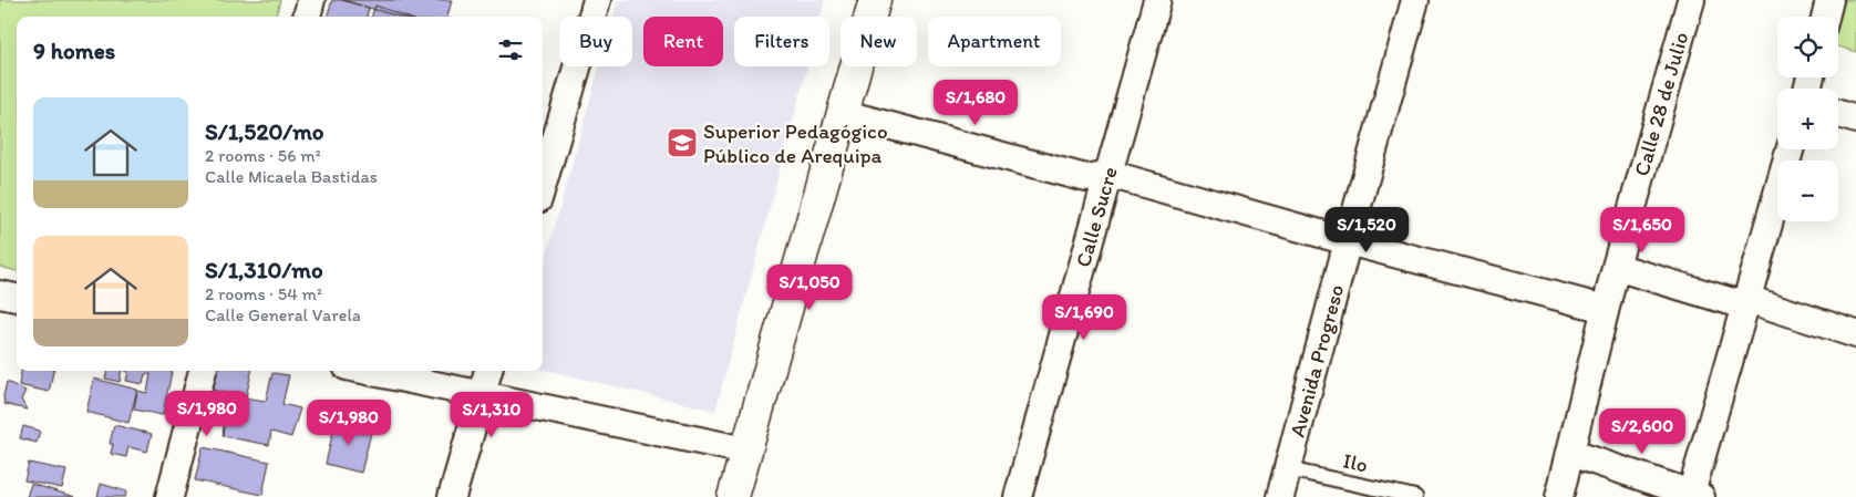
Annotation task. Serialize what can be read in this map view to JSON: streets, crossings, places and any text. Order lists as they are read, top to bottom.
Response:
{
  "streets": {
    "street": ["Calle 28 de Julio", "Calle Sucre", "Avenida Progreso"],
    "lane": ["Ilo"]
  },
  "crossings": [
    ["Avenida Progreso", "Ilo"]
  ],
  "places": {
    "school or university": ["Superior Pedagógico Público de Arequipa"]
  },
  "page": {
    "map_buttons": ["+", "−"],
    "chip": [
      "Buy",
      "Rent",
      "Filters",
      "New",
      "Apartment"
    ],
    "heading": "9 homes",
    "price": [
      "S/1,680",
      "S/1,520",
      "S/1,650",
      "S/1,050",
      "S/1,690",
      "S/1,980",
      "S/1,310",
      "S/1,980",
      "S/2,600"
    ],
    "list": [
      {
        "name": "S/1,520/mo",
        "note": "2 rooms · 56 m² · Calle Micaela Bastidas"
      },
      {
        "name": "S/1,310/mo",
        "note": "2 rooms · 54 m² · Calle General Varela"
      }
    ]
  }
}
